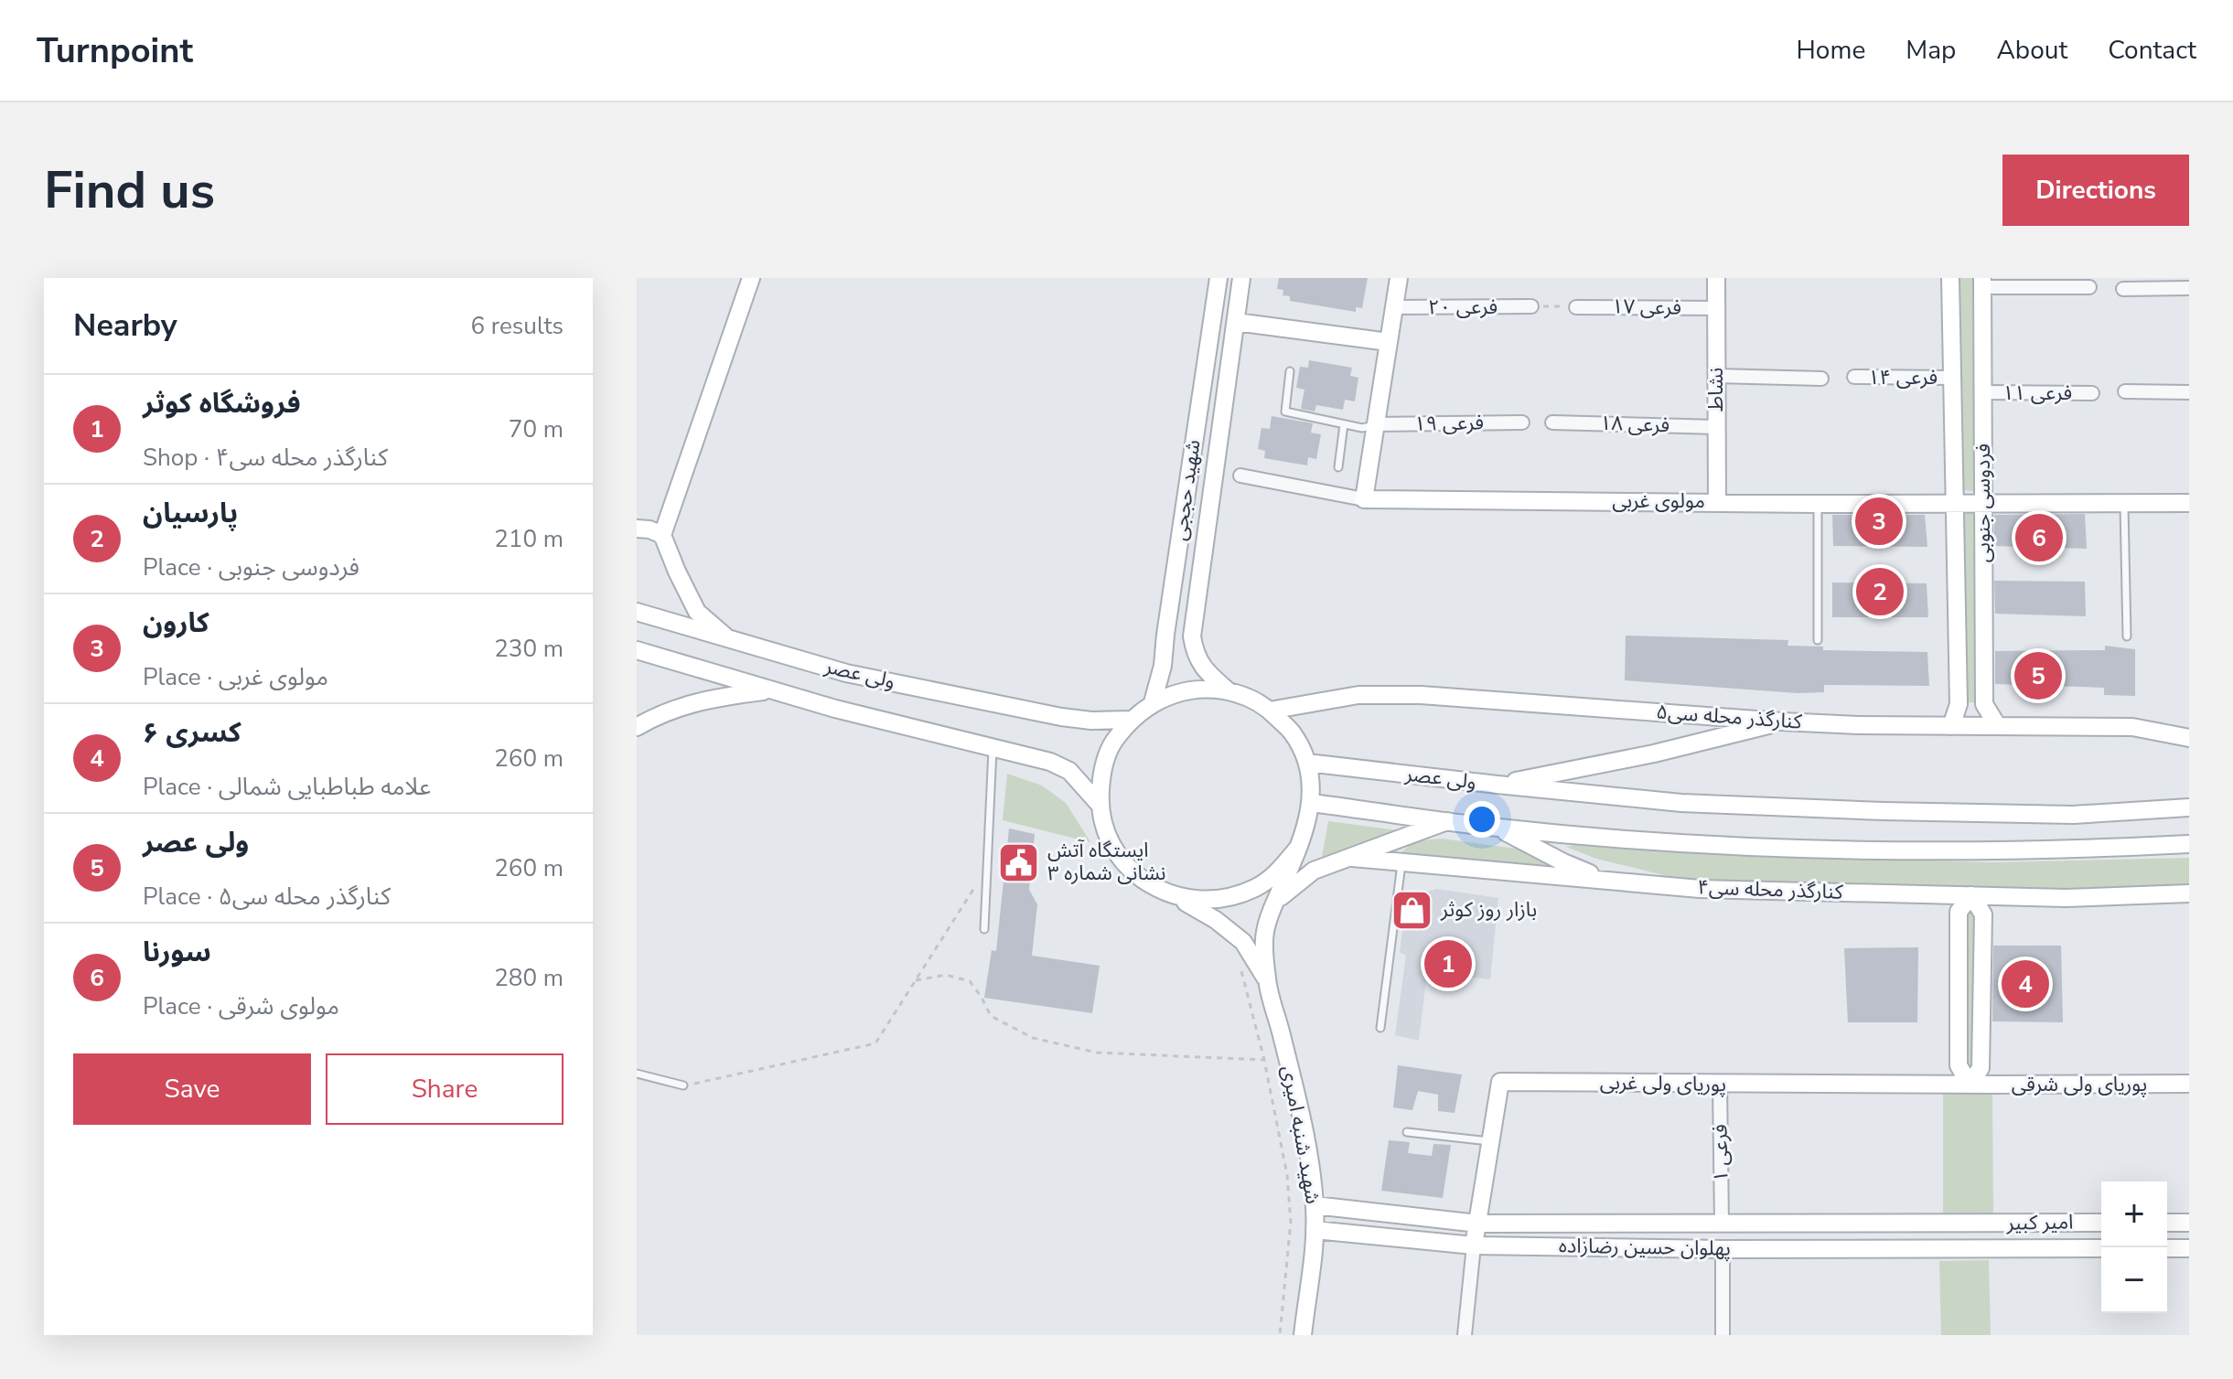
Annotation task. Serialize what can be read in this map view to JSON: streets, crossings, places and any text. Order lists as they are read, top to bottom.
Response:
{
  "streets": {
    "street": [
      "فرعی ۲۰",
      "فرعی ۱۷",
      "فرعی ۱۴",
      "نشاط",
      "فرعی ۱۱",
      "فرعی ۱۹",
      "فرعی ۱۸",
      "شهید حججی",
      "مولوی غربی",
      "فردوسی جنوبی",
      "ولی عصر",
      "کنارگذر محله سی۵",
      "کنارگذر محله سی۴",
      "پوریای ولی غربی",
      "پوریای ولی شرقی",
      "شهید شنبه امیری",
      "فرعی ۱",
      "امیر کبیر",
      "پهلوان حسین رضازاده"
    ]
  },
  "crossings": [
    ["فرعی ۱۷", "نشاط"],
    ["فرعی ۱۴", "فردوسی جنوبی"],
    ["نشاط", "فرعی ۱۸"],
    ["نشاط", "مولوی غربی"],
    ["فرعی ۱۱", "فردوسی جنوبی"],
    ["شهید حججی", "ولی عصر"],
    ["شهید حججی", "کنارگذر محله سی۵"],
    ["مولوی غربی", "فردوسی جنوبی"],
    ["فردوسی جنوبی", "کنارگذر محله سی۵"],
    ["ولی عصر", "کنارگذر محله سی۵"],
    ["پوریای ولی غربی", "پوریای ولی شرقی"],
    ["پوریای ولی غربی", "فرعی ۱"],
    ["پوریای ولی غربی", "پهلوان حسین رضازاده"],
    ["شهید شنبه امیری", "پهلوان حسین رضازاده"],
    ["فرعی ۱", "پهلوان حسین رضازاده"],
    ["امیر کبیر", "پهلوان حسین رضازاده"]
  ],
  "places": {
    "public building": ["ایستگاه آتش نشانی شماره ۳"],
    "shop": ["بازار روز کوثر"]
  },
  "page": {
    "header": "Turnpoint",
    "nav": [
      "Home",
      "Map",
      "About",
      "Contact"
    ],
    "buttons": [
      "Directions",
      ["Save", "Share"]
    ],
    "title": "Find us",
    "heading": ["Nearby", "6 results"],
    "list": [
      {
        "mark": "1",
        "name": "فروشگاه کوثر",
        "note": "Shop · کنارگذر محله سی۴",
        "value": "70 m"
      },
      {
        "mark": "2",
        "name": "پارسیان",
        "note": "Place · فردوسی جنوبی",
        "value": "210 m"
      },
      {
        "mark": "3",
        "name": "کارون",
        "note": "Place · مولوی غربی",
        "value": "230 m"
      },
      {
        "mark": "4",
        "name": "کسری ۶",
        "note": "Place · علامه طباطبایی شمالی",
        "value": "260 m"
      },
      {
        "mark": "5",
        "name": "ولی عصر",
        "note": "Place · کنارگذر محله سی۵",
        "value": "260 m"
      },
      {
        "mark": "6",
        "name": "سورنا",
        "note": "Place · مولوی شرقی",
        "value": "280 m"
      }
    ],
    "pins": [
      "3",
      "6",
      "2",
      "5",
      "1",
      "4"
    ],
    "map_buttons": ["+", "−"]
  }
}
